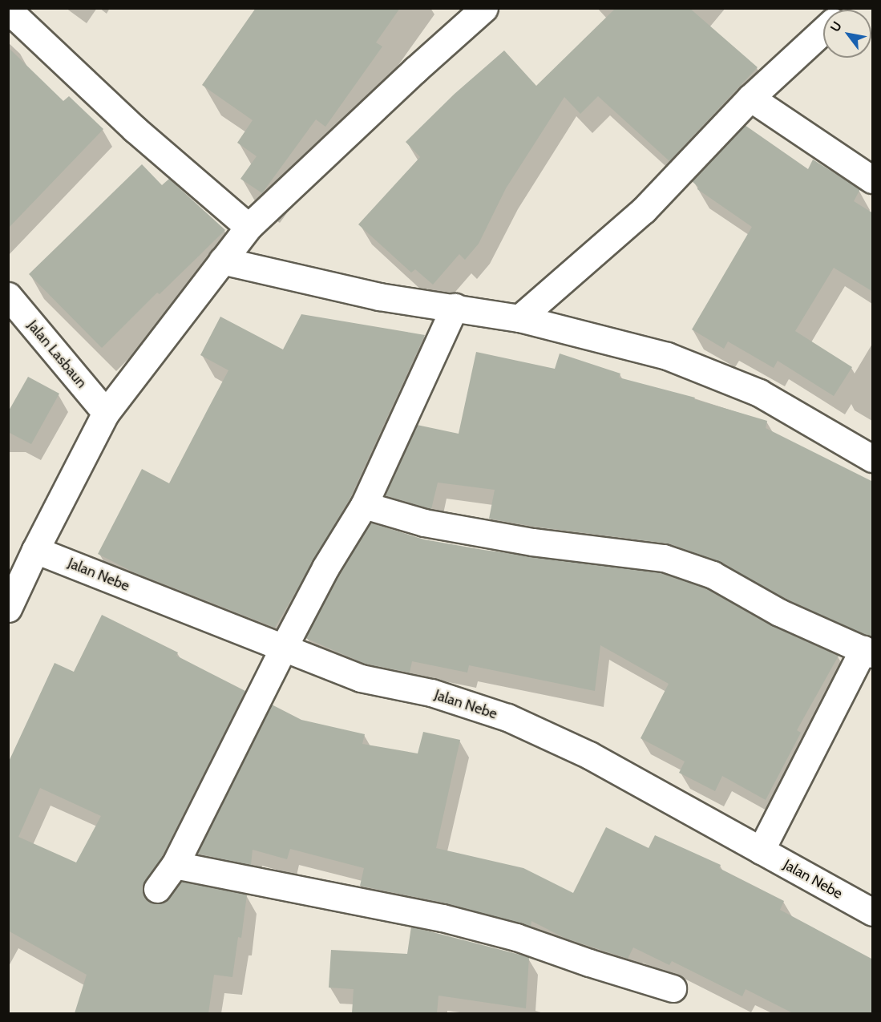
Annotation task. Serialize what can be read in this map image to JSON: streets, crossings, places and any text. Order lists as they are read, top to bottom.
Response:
{
  "streets": {
    "street": ["Jalan Lasbaun", "Jalan Nebe"]
  },
  "north": "top left"
}
